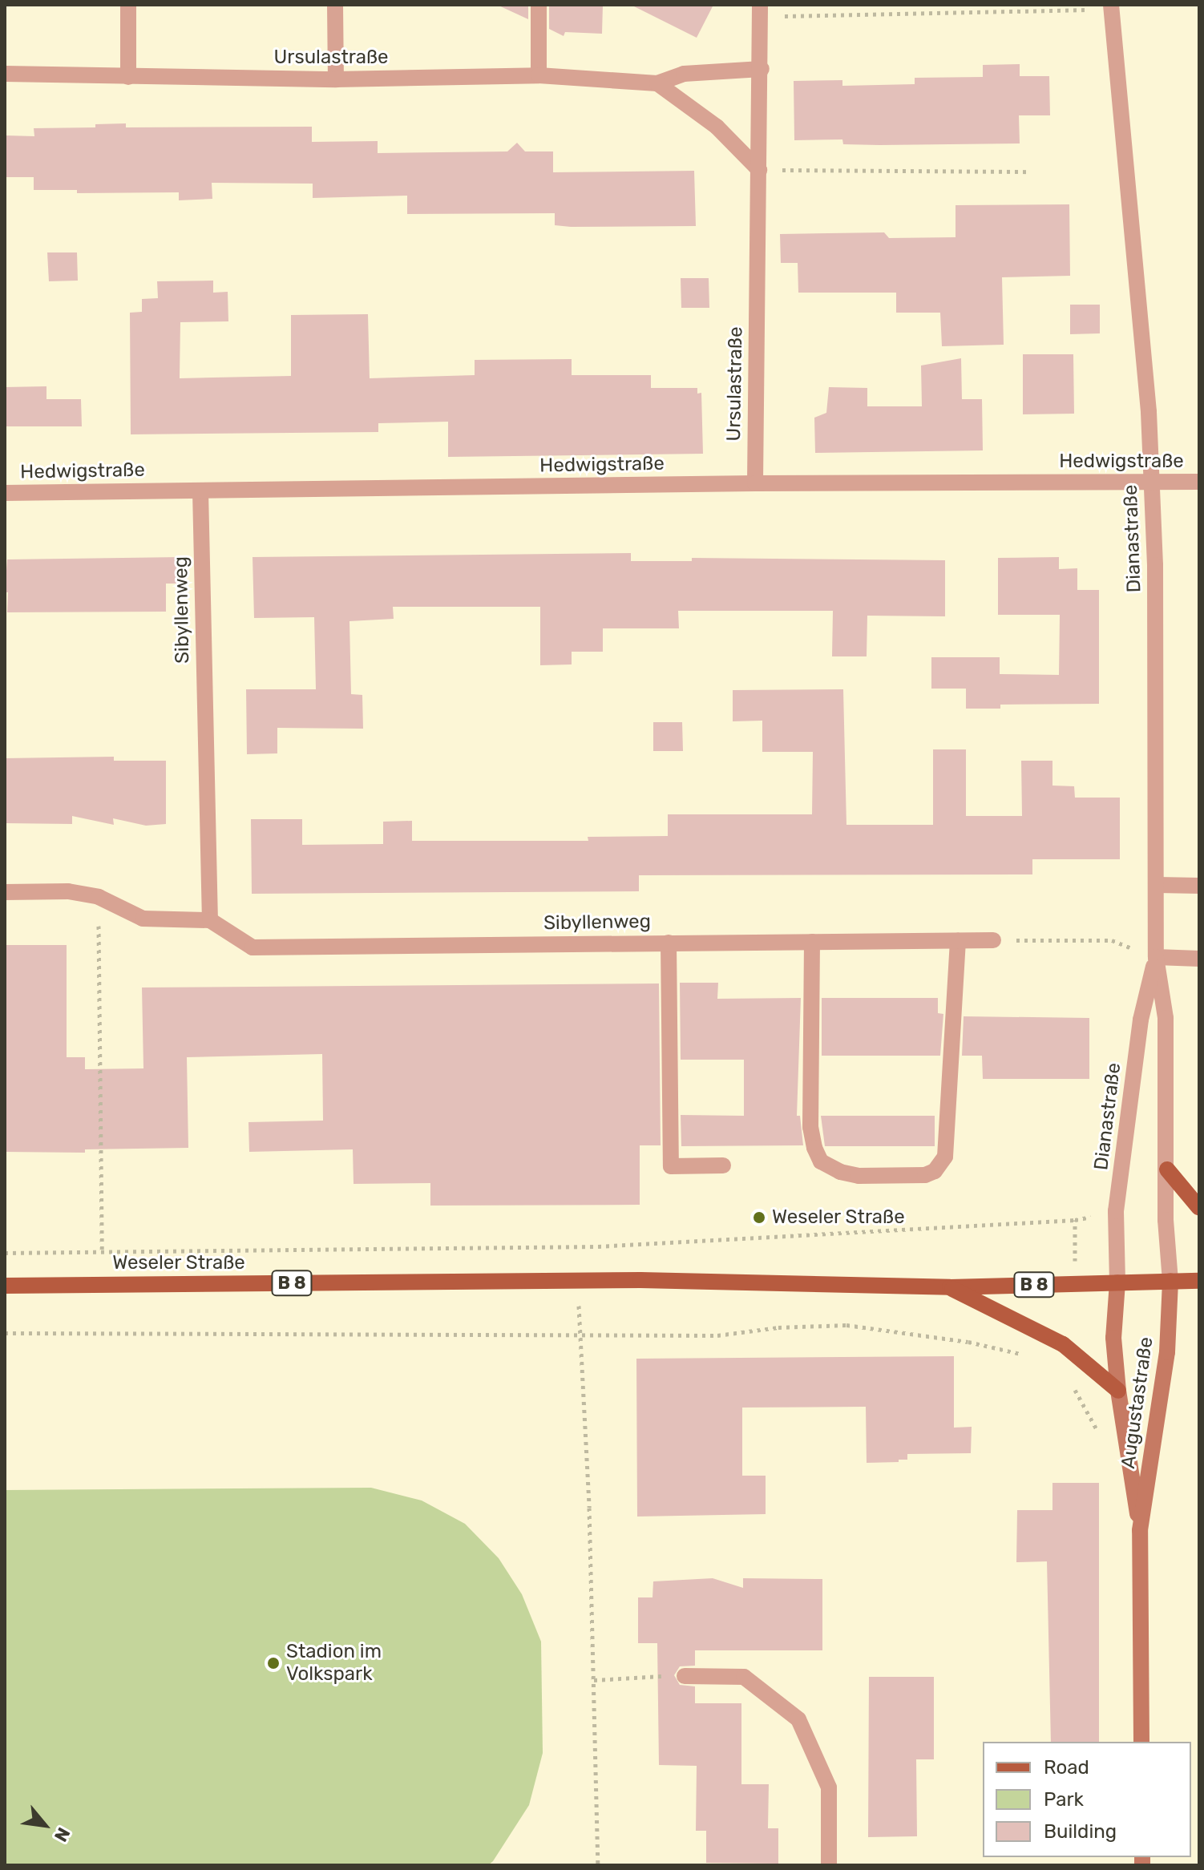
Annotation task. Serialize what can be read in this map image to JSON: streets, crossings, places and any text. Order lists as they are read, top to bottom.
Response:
{
  "streets": {
    "main road": ["Weseler Straße", "B 8", "Augustastraße"],
    "street": [
      "Ursulastraße",
      "Hedwigstraße",
      "Dianastraße",
      "Sibyllenweg"
    ]
  },
  "crossings": [
    ["Ursulastraße", "Hedwigstraße"],
    ["Hedwigstraße", "Dianastraße"],
    ["Hedwigstraße", "Sibyllenweg"],
    ["Dianastraße", "Weseler Straße"],
    ["Dianastraße", "Augustastraße"],
    ["Weseler Straße", "Augustastraße"]
  ],
  "places": ["Weseler Straße", "Stadion im Volkspark"],
  "legend": ["Road", "Park", "Building"],
  "north": "bottom right"
}
